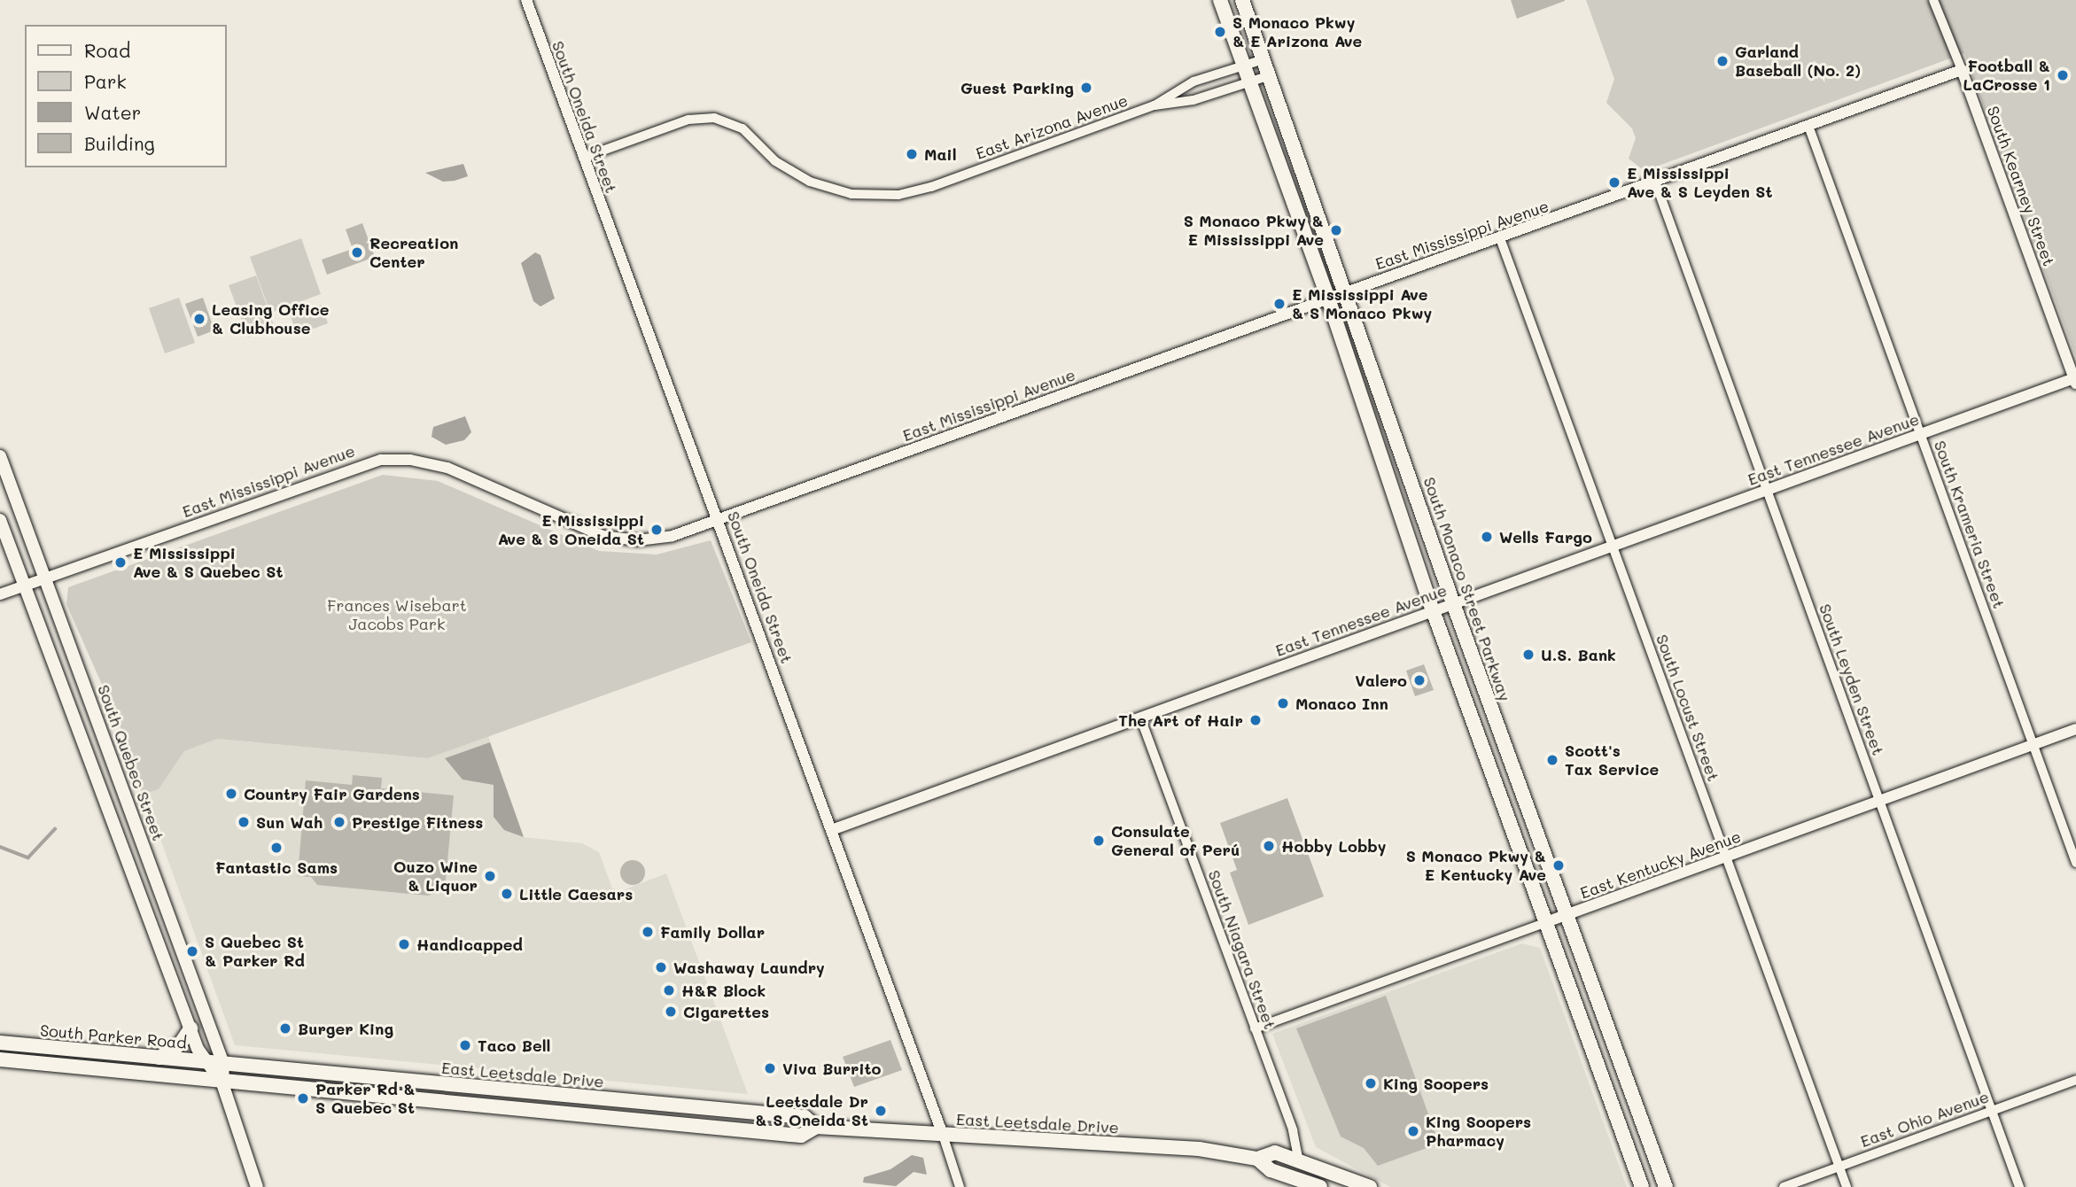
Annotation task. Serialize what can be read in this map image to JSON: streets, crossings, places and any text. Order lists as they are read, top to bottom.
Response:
{
  "streets": {
    "main road": [
      "South Monaco Street Parkway",
      "South Quebec Street",
      "South Parker Road",
      "East Leetsdale Drive"
    ],
    "street": [
      "South Oneida Street",
      "East Arizona Avenue",
      "South Kearney Street",
      "East Mississippi Avenue",
      "East Tennessee Avenue",
      "South Krameria Street",
      "South Leyden Street",
      "South Locust Street",
      "East Kentucky Avenue",
      "South Niagara Street",
      "East Ohio Avenue"
    ]
  },
  "crossings": [
    ["South Oneida Street", "East Arizona Avenue"],
    ["South Oneida Street", "East Mississippi Avenue"],
    ["South Oneida Street", "East Tennessee Avenue"],
    ["South Oneida Street", "East Leetsdale Drive"],
    ["East Arizona Avenue", "South Monaco Street Parkway"],
    ["South Kearney Street", "East Mississippi Avenue"],
    ["South Kearney Street", "East Tennessee Avenue"],
    ["East Mississippi Avenue", "South Krameria Street"],
    ["East Mississippi Avenue", "South Monaco Street Parkway"],
    ["East Mississippi Avenue", "South Leyden Street"],
    ["East Mississippi Avenue", "South Locust Street"],
    ["East Mississippi Avenue", "South Quebec Street"],
    ["East Tennessee Avenue", "South Krameria Street"],
    ["East Tennessee Avenue", "South Monaco Street Parkway"],
    ["East Tennessee Avenue", "South Leyden Street"],
    ["East Tennessee Avenue", "South Locust Street"],
    ["East Tennessee Avenue", "South Niagara Street"],
    ["South Krameria Street", "East Kentucky Avenue"],
    ["South Monaco Street Parkway", "East Kentucky Avenue"],
    ["South Leyden Street", "East Kentucky Avenue"],
    ["South Leyden Street", "East Ohio Avenue"],
    ["South Locust Street", "East Kentucky Avenue"],
    ["South Locust Street", "East Ohio Avenue"],
    ["South Quebec Street", "South Parker Road"],
    ["South Quebec Street", "East Leetsdale Drive"],
    ["East Kentucky Avenue", "South Niagara Street"],
    ["South Niagara Street", "East Leetsdale Drive"],
    ["South Parker Road", "East Leetsdale Drive"]
  ],
  "parks": ["Frances Wisebart Jacobs Park"],
  "places": [
    "S Monaco Pkwy & E Arizona Ave",
    "Garland Baseball (No. 2)",
    "Football & LaCrosse 1",
    "Guest Parking",
    "Mail",
    "E Mississippi Ave & S Leyden St",
    "S Monaco Pkwy & E Mississippi Ave",
    "Recreation Center",
    "E Mississippi Ave & S Monaco Pkwy",
    "Leasing Office & Clubhouse",
    "E Mississippi Ave & S Oneida St",
    "Wells Fargo",
    "E Mississippi Ave & S Quebec St",
    "U.S. Bank",
    "Valero",
    "Monaco Inn",
    "The Art of Hair",
    "Scott's Tax Service",
    "Country Fair Gardens",
    "Sun Wah",
    "Prestige Fitness",
    "Consulate General of Perú",
    "Hobby Lobby",
    "Fantastic Sams",
    "S Monaco Pkwy & E Kentucky Ave",
    "Ouzo Wine & Liquor",
    "Little Caesars",
    "Family Dollar",
    "Handicapped",
    "S Quebec St & Parker Rd",
    "Washaway Laundry",
    "H&R Block",
    "Cigarettes",
    "Burger King",
    "Taco Bell",
    "Viva Burrito",
    "King Soopers",
    "Parker Rd & S Quebec St",
    "Leetsdale Dr & S Oneida St",
    "King Soopers Pharmacy"
  ],
  "legend": [
    "Road",
    "Park",
    "Water",
    "Building"
  ]
}
